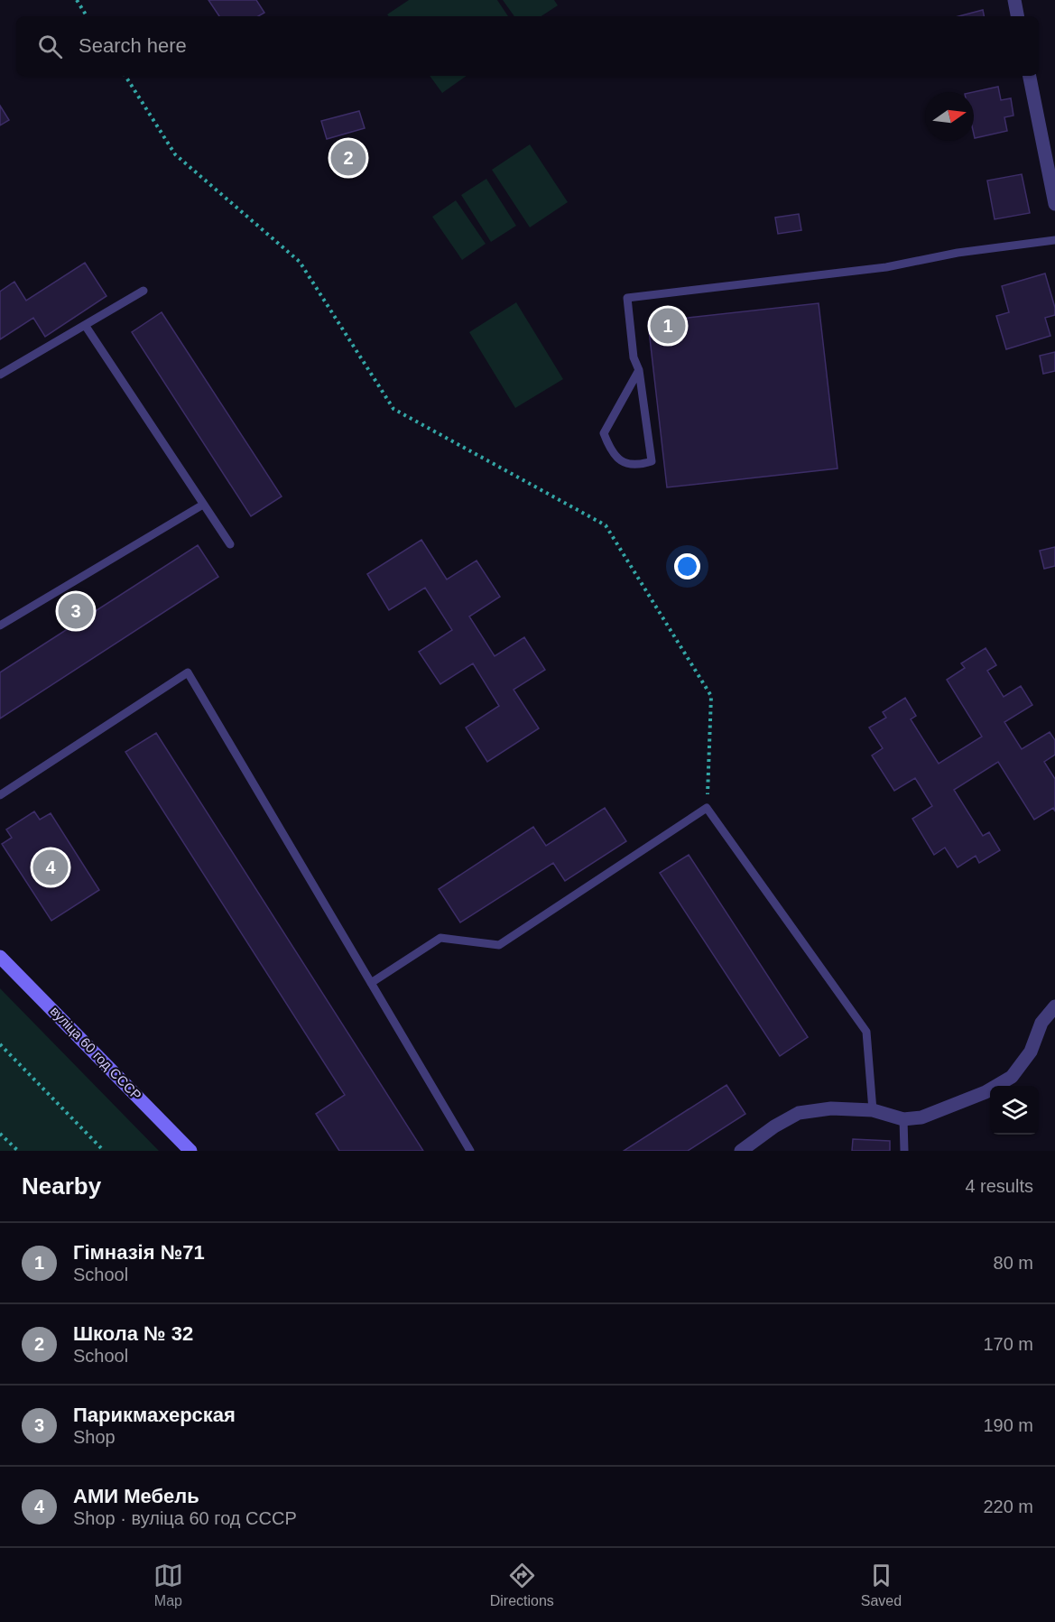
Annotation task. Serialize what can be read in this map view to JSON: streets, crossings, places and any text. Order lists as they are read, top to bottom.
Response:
{
  "streets": {
    "street": ["вуліца 60 год СССР"]
  },
  "north": "right",
  "page": {
    "search": "Search here",
    "pins": [
      "2",
      "1",
      "3",
      "4"
    ],
    "heading": ["Nearby", "4 results"],
    "list": [
      {
        "mark": "1",
        "name": "Гімназія №71",
        "note": "School",
        "value": "80 m"
      },
      {
        "mark": "2",
        "name": "Школа № 32",
        "note": "School",
        "value": "170 m"
      },
      {
        "mark": "3",
        "name": "Парикмахерская",
        "note": "Shop",
        "value": "190 m"
      },
      {
        "mark": "4",
        "name": "АМИ Мебель",
        "note": "Shop · вуліца 60 год СССР",
        "value": "220 m"
      }
    ],
    "nav": ["Map", "Directions", "Saved"]
  }
}
